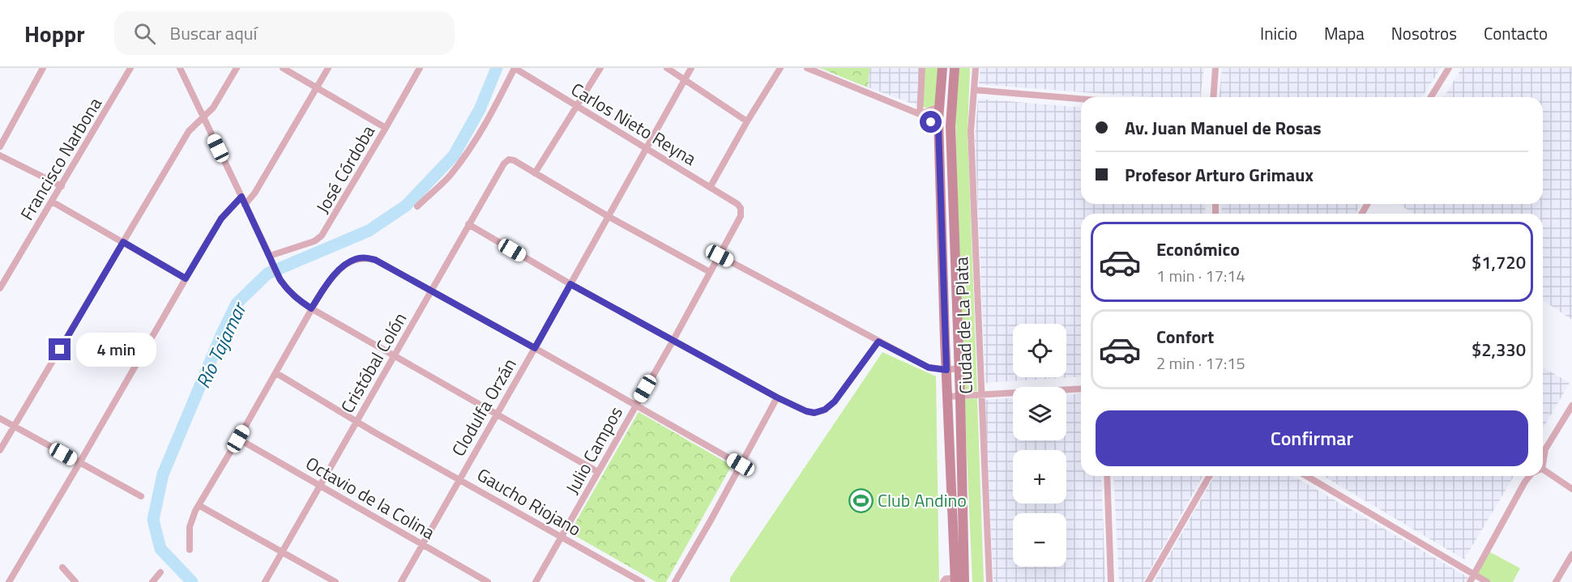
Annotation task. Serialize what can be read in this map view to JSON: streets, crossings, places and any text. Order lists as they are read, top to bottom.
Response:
{
  "streets": {
    "street": [
      "Carlos Nieto Reyna",
      "Francisco Narbona",
      "José Córdoba",
      "Ciudad de La Plata",
      "Cristóbal Colón",
      "Clodulfa Orzán",
      "Julio Campos",
      "Octavio de la Colina",
      "Gaucho Riojano"
    ]
  },
  "crossings": [
    ["Carlos Nieto Reyna", "Clodulfa Orzán"],
    ["Carlos Nieto Reyna", "Julio Campos"],
    ["Cristóbal Colón", "Octavio de la Colina"],
    ["Cristóbal Colón", "Gaucho Riojano"],
    ["Clodulfa Orzán", "Octavio de la Colina"],
    ["Clodulfa Orzán", "Gaucho Riojano"],
    ["Julio Campos", "Gaucho Riojano"]
  ],
  "water": ["Río Tajamar"],
  "places": {
    "sports": ["Club Andino"]
  },
  "page": {
    "header": "Hoppr",
    "search": "Buscar aquí",
    "nav": [
      "Inicio",
      "Mapa",
      "Nosotros",
      "Contacto"
    ],
    "banner": ["Av. Juan Manuel de Rosas", "Profesor Arturo Grimaux"],
    "list": [
      {
        "name": "Económico",
        "note": "1 min · 17:14",
        "value": "$1,720"
      },
      {
        "name": "Confort",
        "note": "2 min · 17:15",
        "value": "$2,330"
      }
    ],
    "map_buttons": ["+", "−"],
    "bubble": "4 min",
    "buttons": "Confirmar"
  }
}
